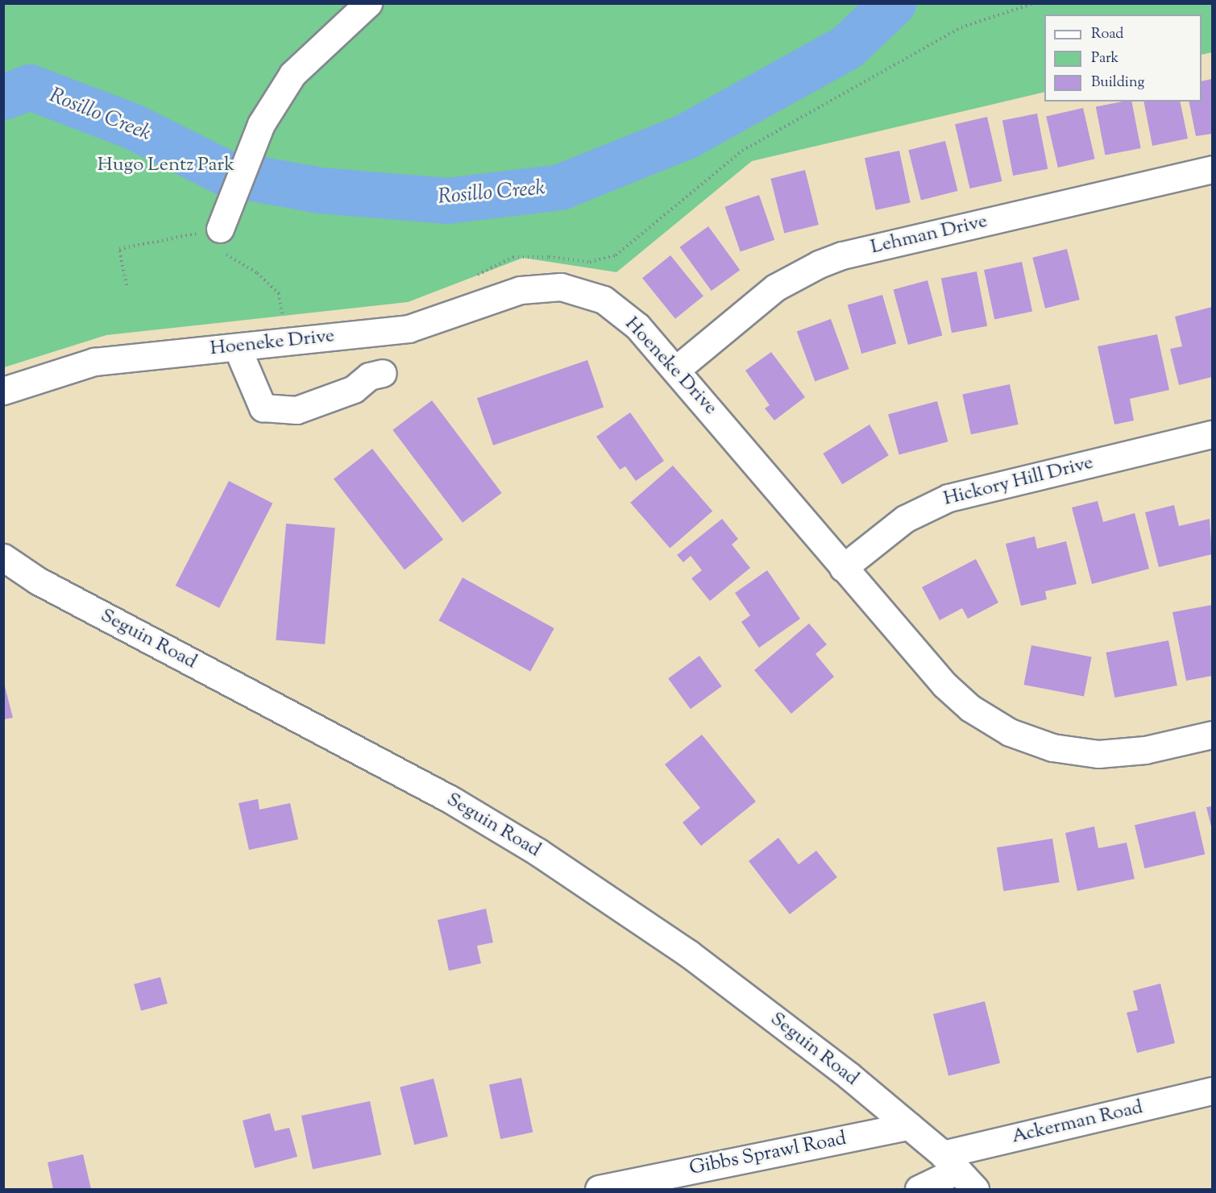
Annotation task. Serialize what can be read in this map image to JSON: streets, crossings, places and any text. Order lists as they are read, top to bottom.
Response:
{
  "streets": {
    "street": [
      "Lehman Drive",
      "Hoeneke Drive",
      "Hickory Hill Drive",
      "Seguin Road",
      "Ackerman Road",
      "Gibbs Sprawl Road"
    ]
  },
  "crossings": [
    ["Lehman Drive", "Hoeneke Drive"],
    ["Hoeneke Drive", "Hickory Hill Drive"],
    ["Seguin Road", "Ackerman Road"],
    ["Seguin Road", "Gibbs Sprawl Road"]
  ],
  "water": ["Rosillo Creek"],
  "parks": ["Hugo Lentz Park"],
  "legend": ["Road", "Park", "Building"]
}
